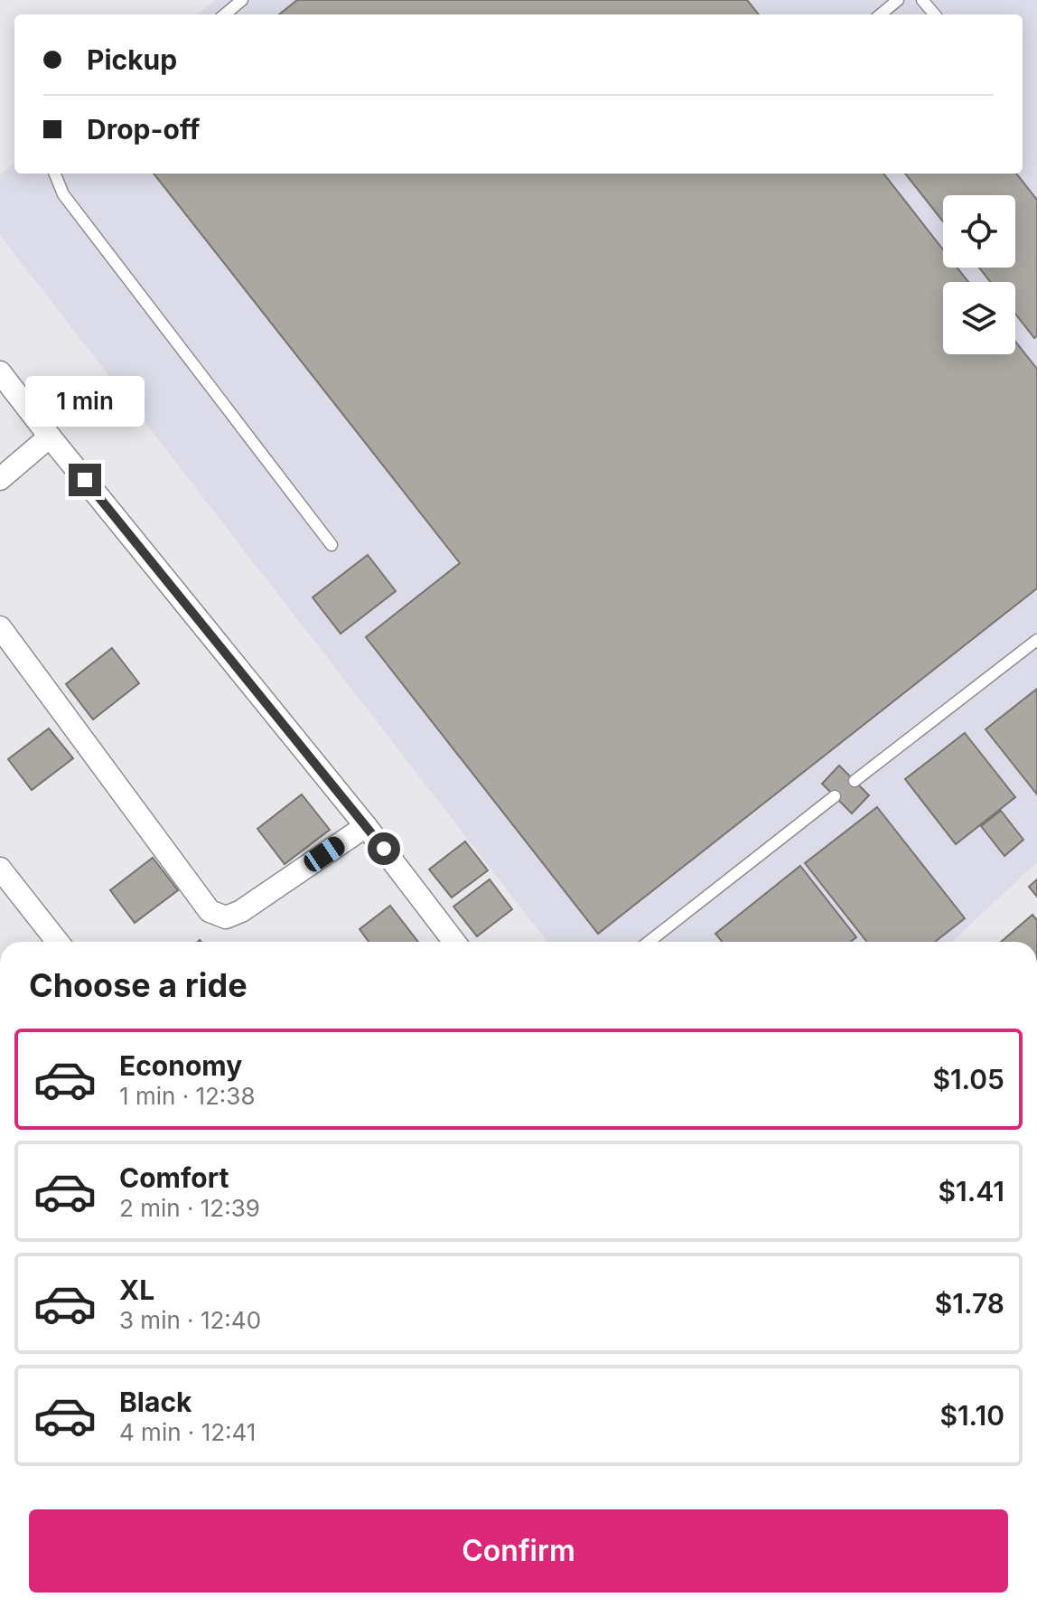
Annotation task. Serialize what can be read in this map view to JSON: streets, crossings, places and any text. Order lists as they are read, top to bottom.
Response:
{
  "page": {
    "banner": ["Pickup", "Drop-off"],
    "bubble": "1 min",
    "heading": "Choose a ride",
    "list": [
      {
        "name": "Economy",
        "note": "1 min · 12:38",
        "value": "$1.05"
      },
      {
        "name": "Comfort",
        "note": "2 min · 12:39",
        "value": "$1.41"
      },
      {
        "name": "XL",
        "note": "3 min · 12:40",
        "value": "$1.78"
      },
      {
        "name": "Black",
        "note": "4 min · 12:41",
        "value": "$1.10"
      }
    ],
    "buttons": "Confirm"
  }
}
